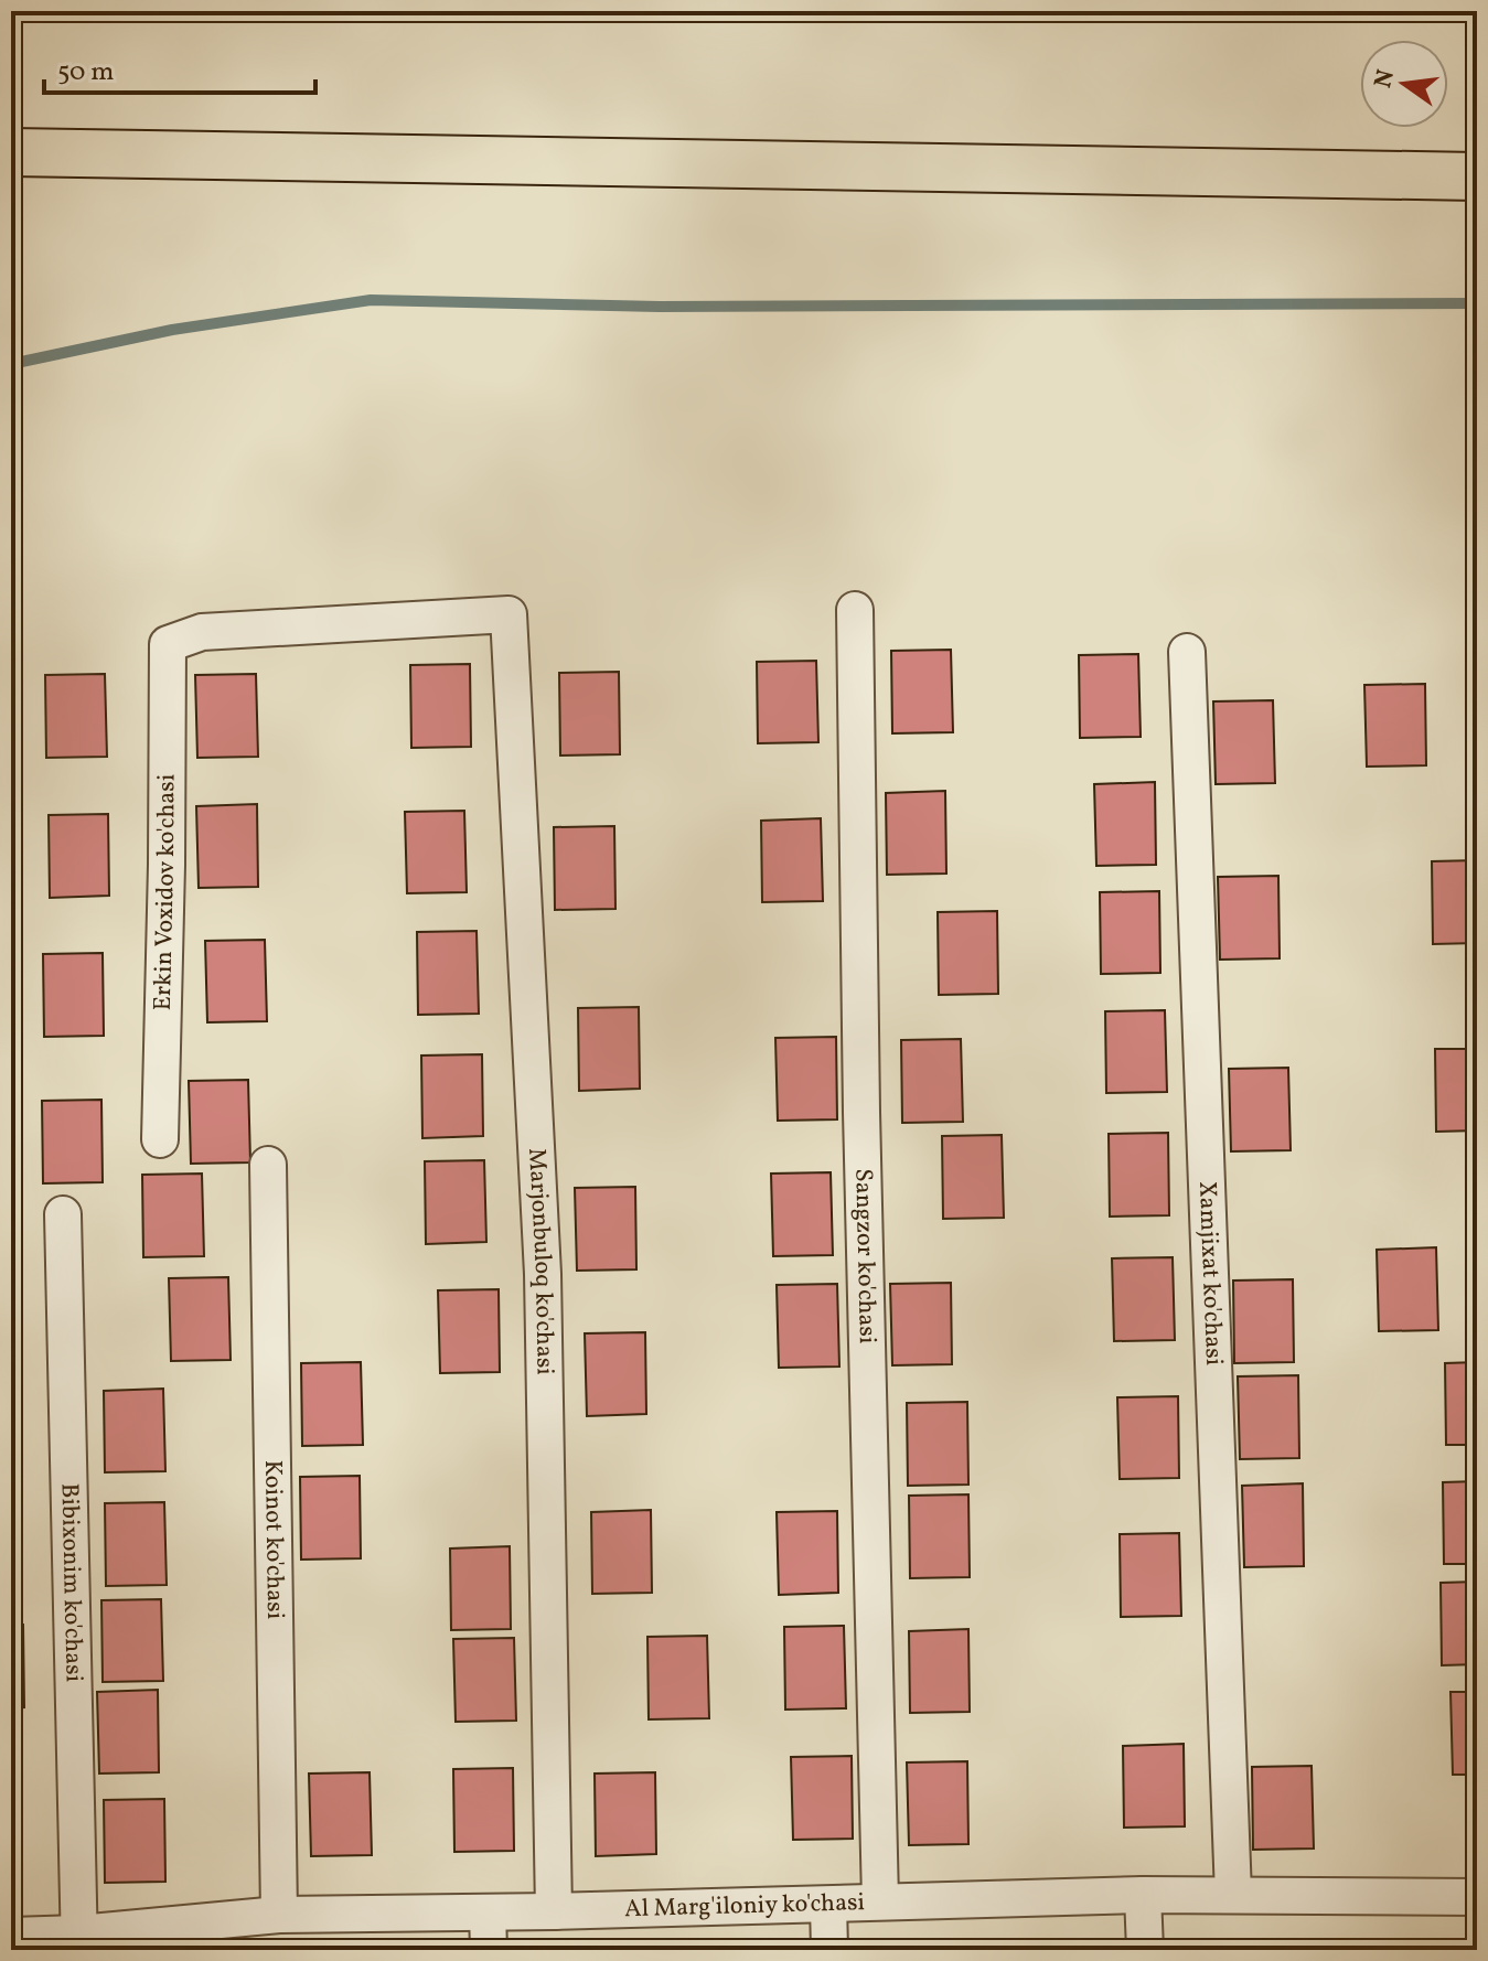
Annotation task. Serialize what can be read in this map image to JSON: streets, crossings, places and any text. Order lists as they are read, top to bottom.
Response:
{
  "streets": {
    "street": [
      "Erkin Voxidov ko'chasi",
      "Sangzor ko'chasi",
      "Marjonbuloq ko'chasi",
      "Xamjixat ko'chasi",
      "Koinot ko'chasi",
      "Bibixonim ko'chasi",
      "Al Marg'iloniy ko'chasi"
    ]
  },
  "crossings": [
    ["Erkin Voxidov ko'chasi", "Marjonbuloq ko'chasi"],
    ["Sangzor ko'chasi", "Al Marg'iloniy ko'chasi"],
    ["Marjonbuloq ko'chasi", "Al Marg'iloniy ko'chasi"],
    ["Xamjixat ko'chasi", "Al Marg'iloniy ko'chasi"],
    ["Koinot ko'chasi", "Al Marg'iloniy ko'chasi"],
    ["Bibixonim ko'chasi", "Al Marg'iloniy ko'chasi"]
  ],
  "scale_bar": "50 m",
  "north": "left"
}
